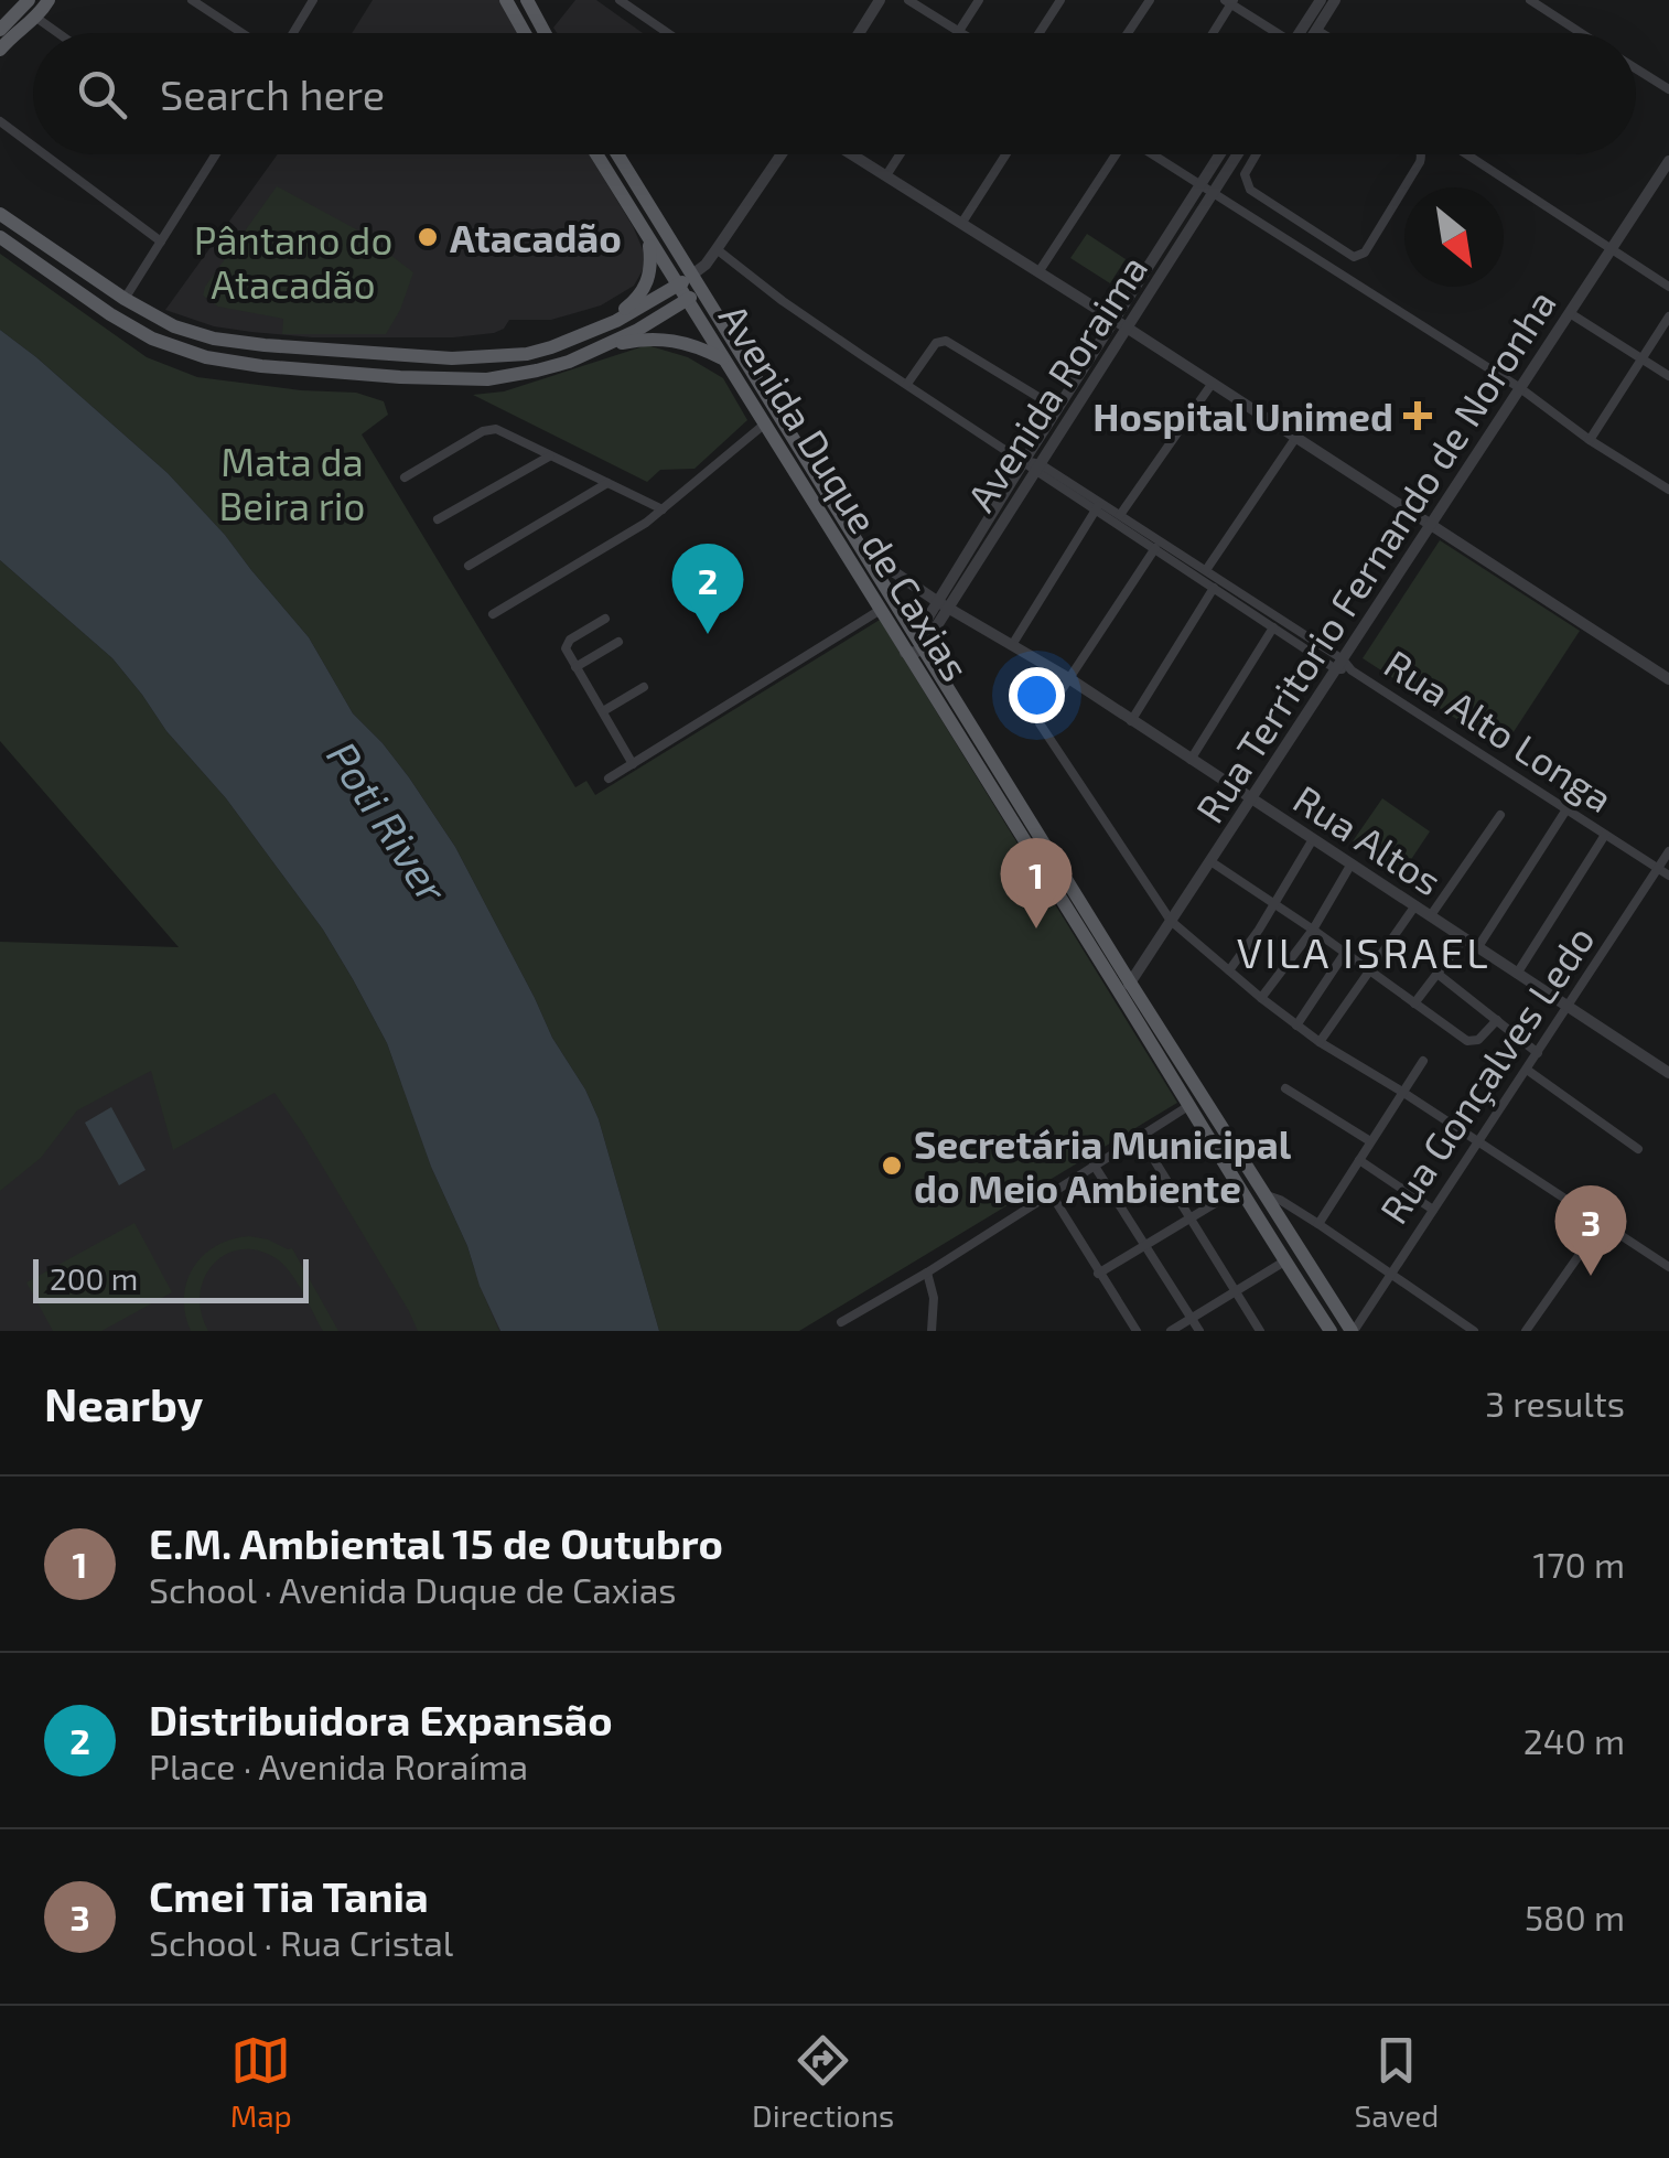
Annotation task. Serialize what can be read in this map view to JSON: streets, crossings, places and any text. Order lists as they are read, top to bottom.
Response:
{
  "streets": {
    "main road": ["Avenida Duque de Caxias"],
    "street": [
      "Avenida Roraima",
      "Rua Territorio Fernando de Noronha",
      "Rua Alto Longa",
      "Rua Altos",
      "Rua Gonçalves Ledo"
    ]
  },
  "crossings": [
    ["Avenida Roraima", "Avenida Duque de Caxias"],
    ["Avenida Roraima", "Rua Alto Longa"],
    ["Avenida Roraima", "Rua Altos"],
    ["Avenida Duque de Caxias", "Rua Territorio Fernando de Noronha"],
    ["Avenida Duque de Caxias", "Rua Altos"],
    ["Avenida Duque de Caxias", "Rua Gonçalves Ledo"],
    ["Rua Territorio Fernando de Noronha", "Rua Alto Longa"],
    ["Rua Territorio Fernando de Noronha", "Rua Altos"],
    ["Rua Alto Longa", "Rua Gonçalves Ledo"],
    ["Rua Altos", "Rua Gonçalves Ledo"]
  ],
  "districts": ["VILA ISRAEL"],
  "water": ["Poti River"],
  "parks": ["Pântano do Atacadão", "Mata da Beira rio"],
  "places": {
    "other": ["Atacadão", "Secretária Municipal do Meio Ambiente"],
    "health": ["Hospital Unimed"]
  },
  "scale_bar": "200 m",
  "north": "bottom right",
  "page": {
    "search": "Search here",
    "pins": ["2", "1", "3"],
    "scale": "200 m",
    "heading": ["Nearby", "3 results"],
    "list": [
      {
        "mark": "1",
        "name": "E.M. Ambiental 15 de Outubro",
        "note": "School · Avenida Duque de Caxias",
        "value": "170 m"
      },
      {
        "mark": "2",
        "name": "Distribuidora Expansão",
        "note": "Place · Avenida Roraíma",
        "value": "240 m"
      },
      {
        "mark": "3",
        "name": "Cmei Tia Tania",
        "note": "School · Rua Cristal",
        "value": "580 m"
      }
    ],
    "nav": ["Map", "Directions", "Saved"]
  }
}
